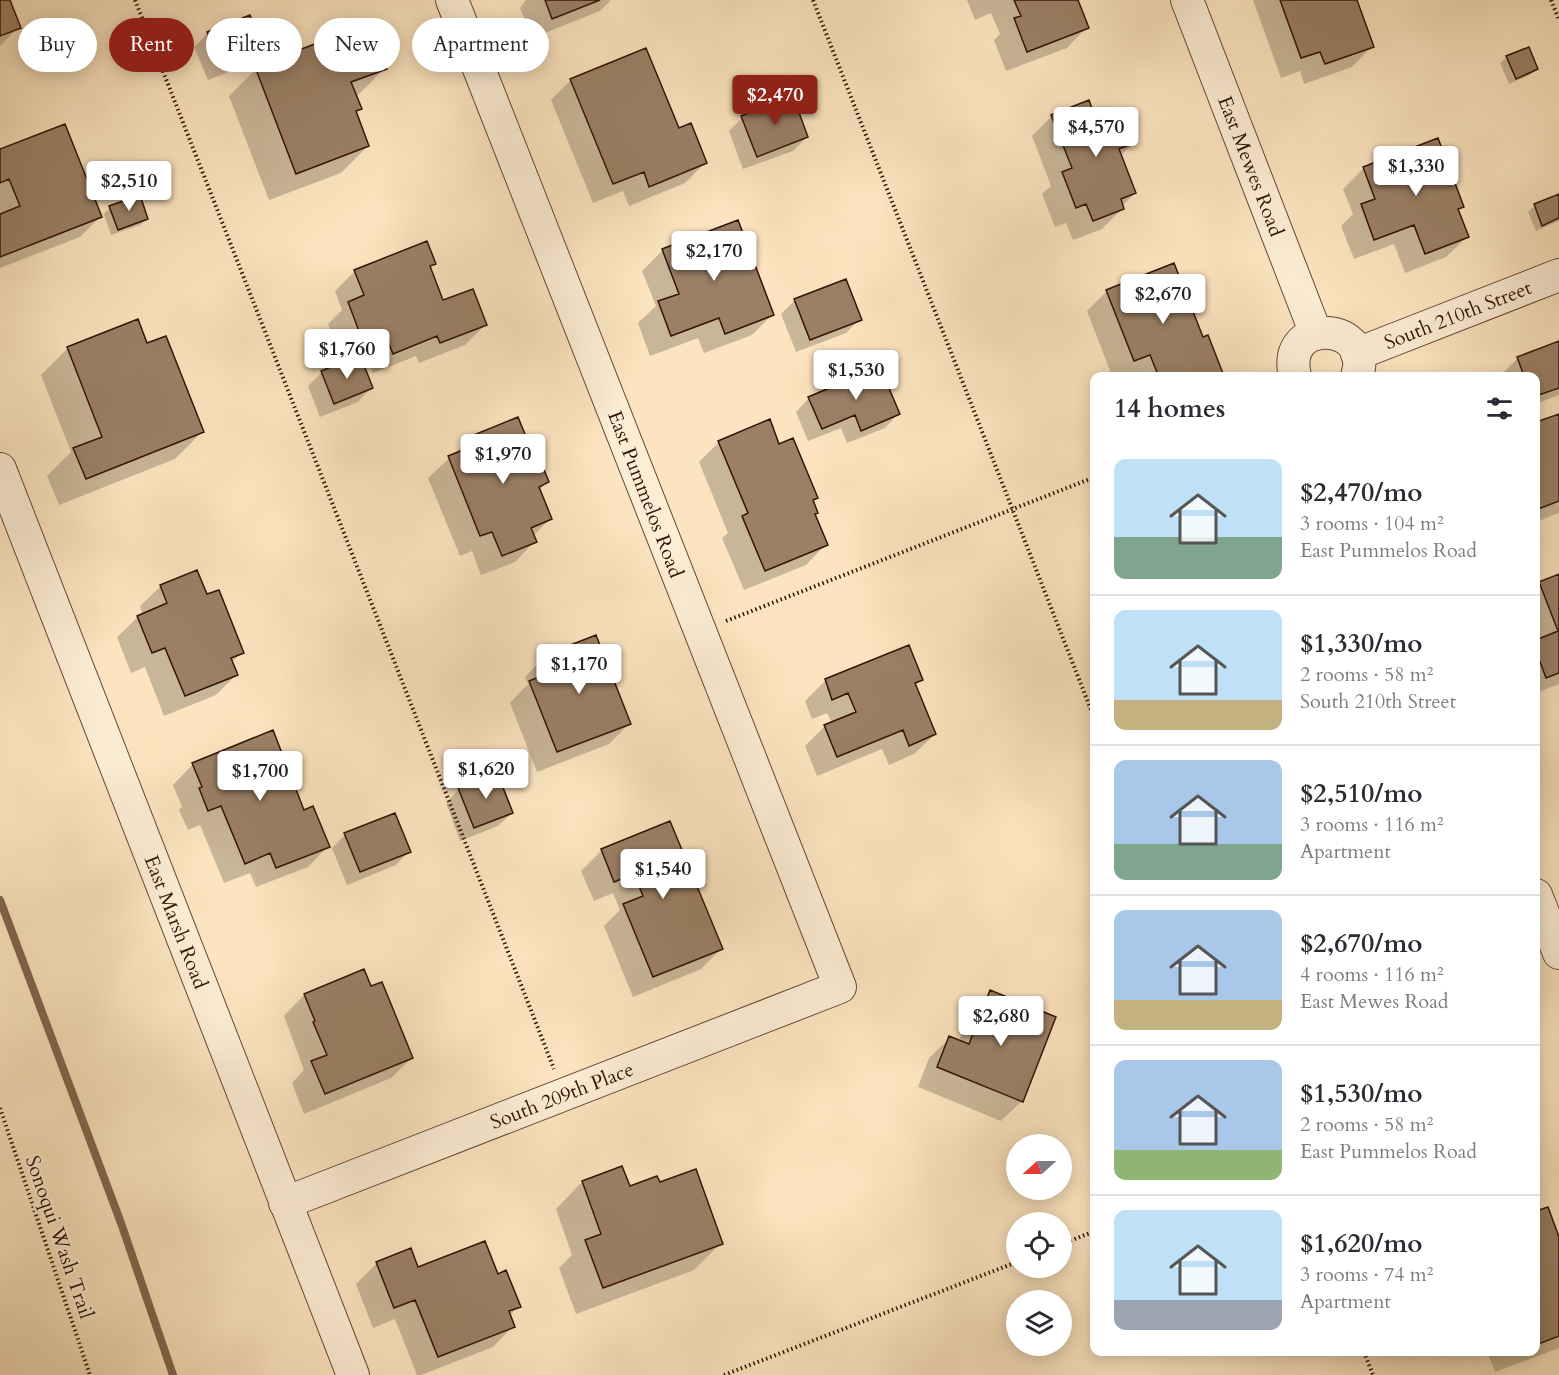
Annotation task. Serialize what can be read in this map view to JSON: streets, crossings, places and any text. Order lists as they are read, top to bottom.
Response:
{
  "streets": {
    "street": [
      "East Mewes Road",
      "South 210th Street",
      "East Pummelos Road",
      "East Marsh Road",
      "South 209th Place"
    ],
    "path": ["Sonoqui Wash Trail"]
  },
  "crossings": [
    ["East Pummelos Road", "South 209th Place"],
    ["East Marsh Road", "South 209th Place"]
  ],
  "north": "left",
  "page": {
    "chip": [
      "Buy",
      "Rent",
      "Filters",
      "New",
      "Apartment"
    ],
    "price": [
      "$2,470",
      "$4,570",
      "$1,330",
      "$2,510",
      "$2,170",
      "$2,670",
      "$1,760",
      "$1,530",
      "$1,970",
      "$1,170",
      "$1,620",
      "$1,700",
      "$1,540",
      "$2,680"
    ],
    "heading": "14 homes",
    "list": [
      {
        "name": "$2,470/mo",
        "note": "3 rooms · 104 m² · East Pummelos Road"
      },
      {
        "name": "$1,330/mo",
        "note": "2 rooms · 58 m² · South 210th Street"
      },
      {
        "name": "$2,510/mo",
        "note": "3 rooms · 116 m² · Apartment"
      },
      {
        "name": "$2,670/mo",
        "note": "4 rooms · 116 m² · East Mewes Road"
      },
      {
        "name": "$1,530/mo",
        "note": "2 rooms · 58 m² · East Pummelos Road"
      },
      {
        "name": "$1,620/mo",
        "note": "3 rooms · 74 m² · Apartment"
      }
    ]
  }
}
